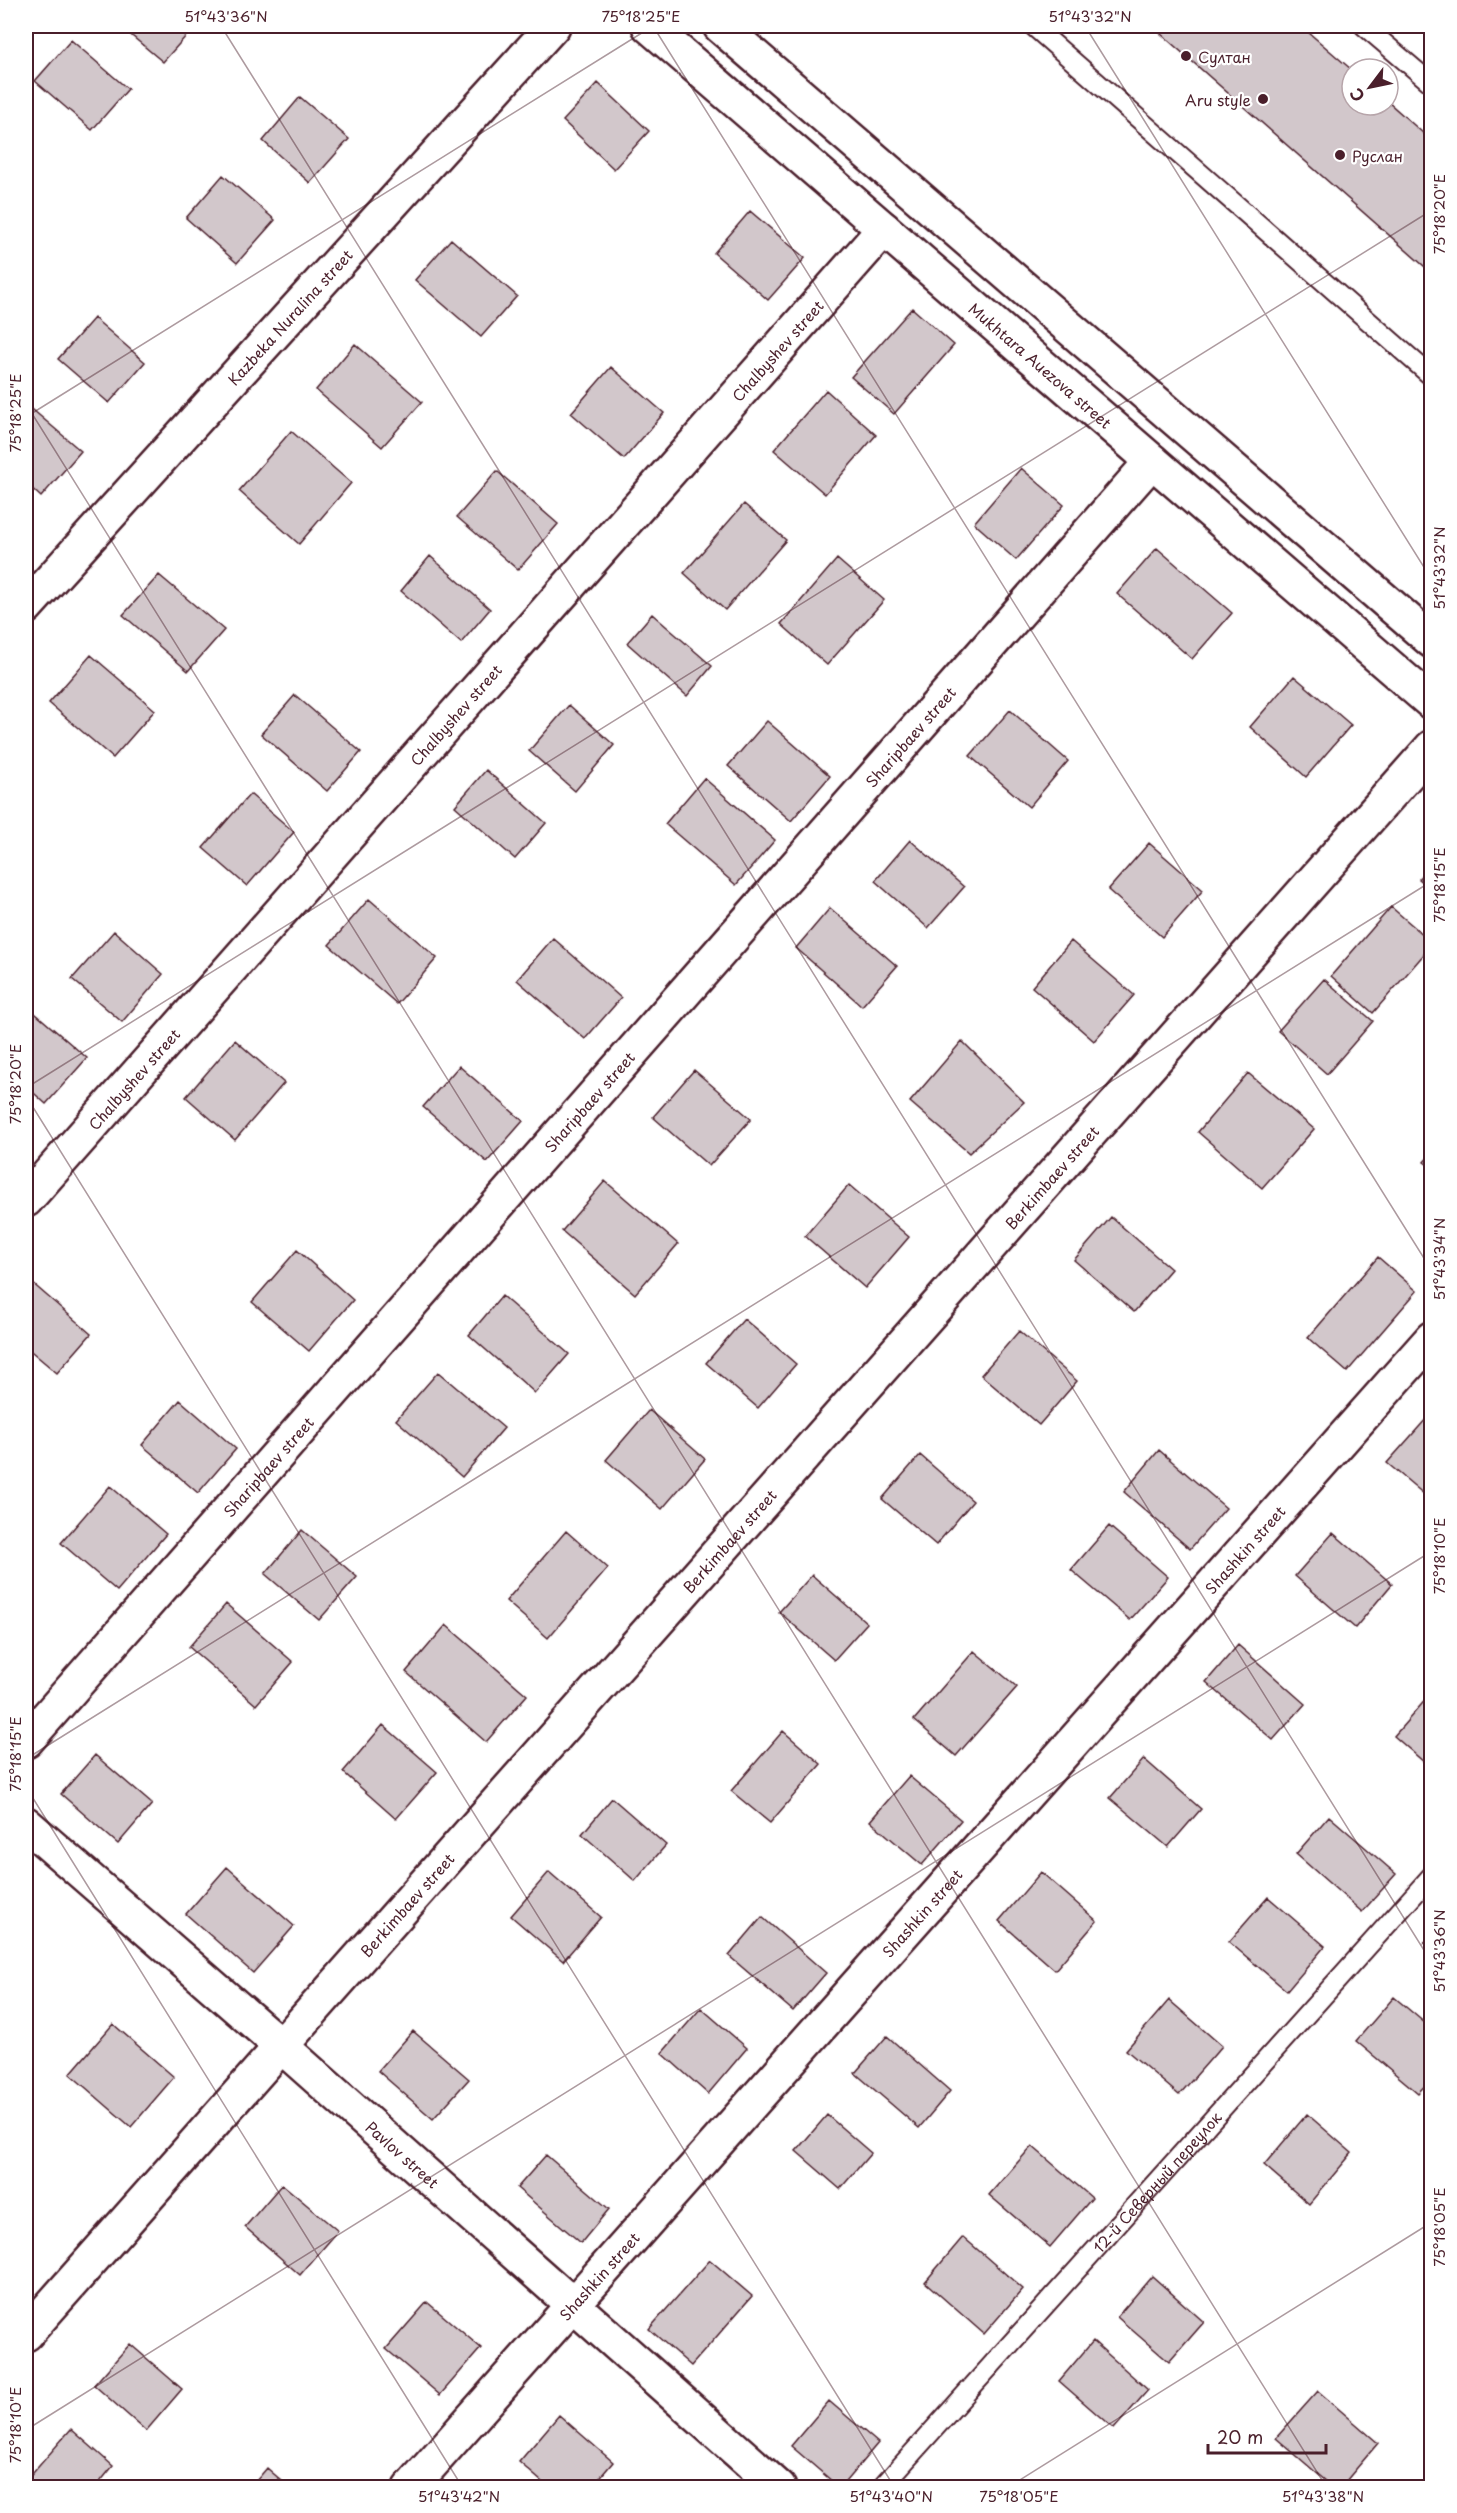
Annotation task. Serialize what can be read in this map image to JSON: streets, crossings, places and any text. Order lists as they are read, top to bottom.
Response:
{
  "streets": {
    "street": [
      "Kazbeka Nuralina street",
      "Chalbyshev street",
      "Mukhtara Auezova street",
      "Sharipbaev street",
      "Berkimbaev street",
      "Shashkin street",
      "Pavlov street"
    ],
    "lane": ["12-й Северный переулок"]
  },
  "crossings": [
    ["Chalbyshev street", "Mukhtara Auezova street"],
    ["Mukhtara Auezova street", "Sharipbaev street"],
    ["Berkimbaev street", "Pavlov street"],
    ["Shashkin street", "Pavlov street"]
  ],
  "places": ["Султан", "Aru style", "Руслан"],
  "scale_bar": "20 m",
  "north": "bottom left",
  "coordinates": [
    "51°43'36\"N",
    "75°18'25\"E",
    "51°43'32\"N",
    "75°18'20\"E",
    "75°18'15\"E",
    "51°43'34\"N",
    "75°18'10\"E",
    "75°18'05\"E",
    "51°43'42\"N",
    "51°43'40\"N",
    "51°43'38\"N"
  ]
}
